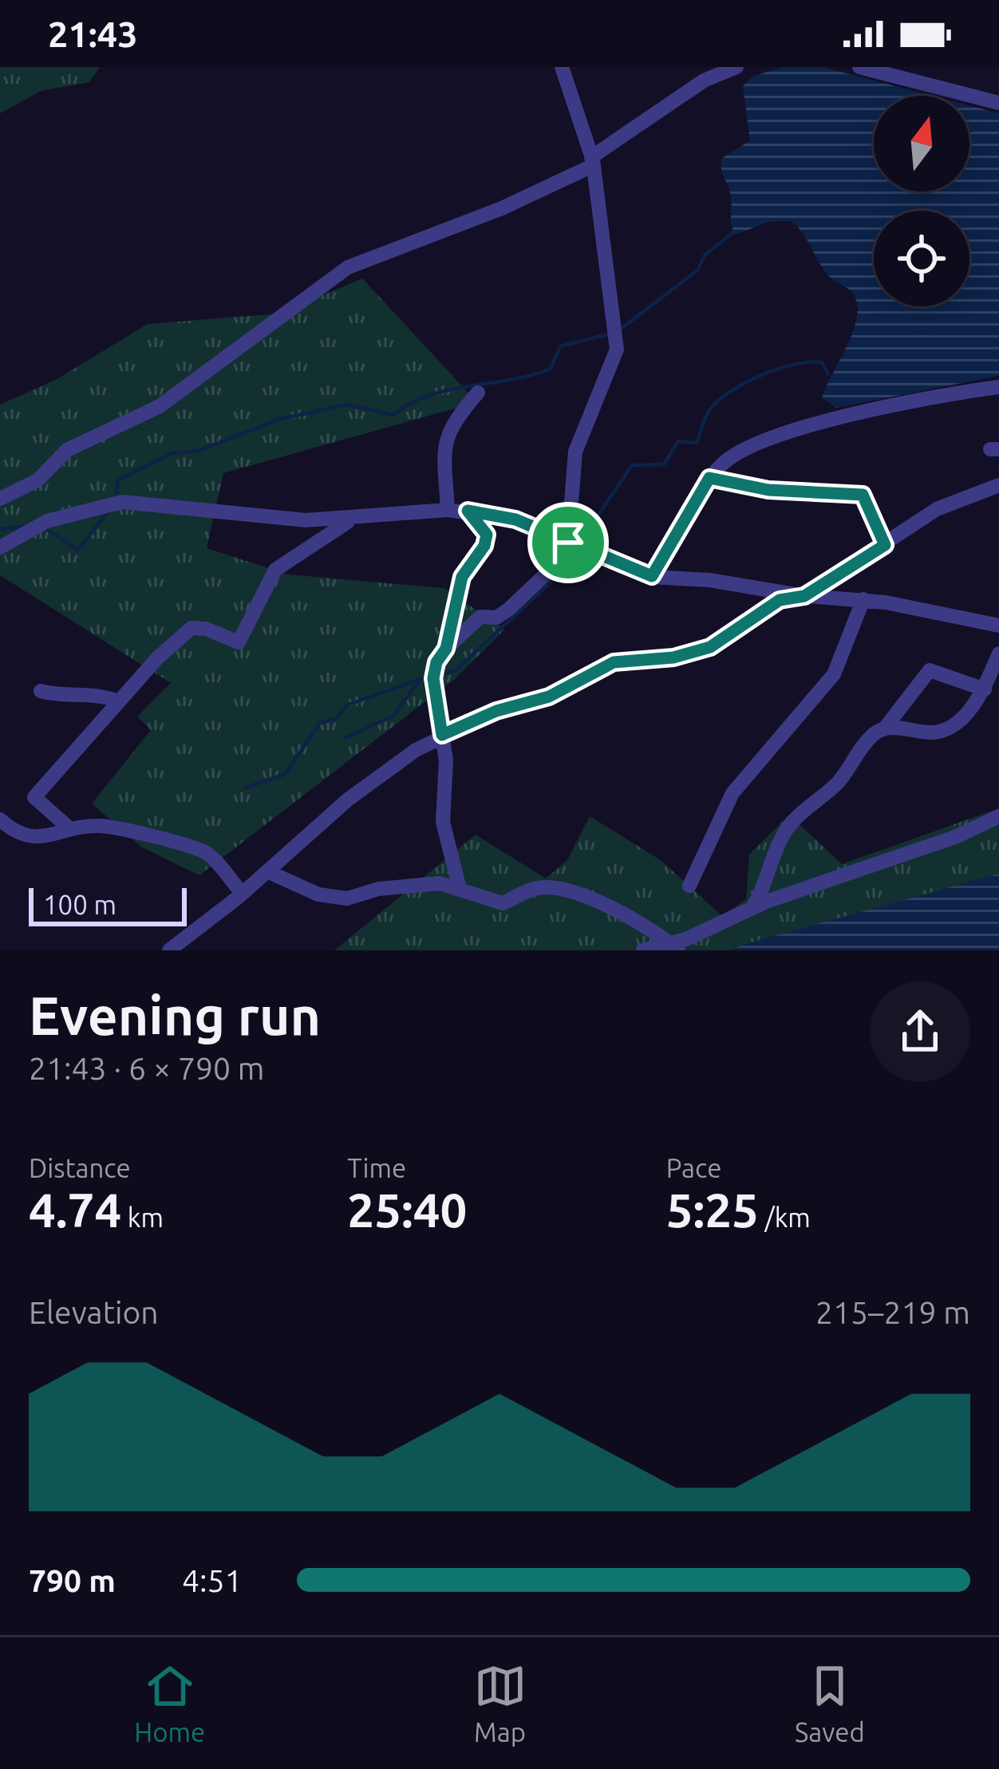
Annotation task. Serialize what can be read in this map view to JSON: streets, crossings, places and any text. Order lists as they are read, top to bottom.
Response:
{
  "scale_bar": "100 m",
  "north": "top",
  "page": {
    "status": "21:43",
    "scale": "100 m",
    "heading": ["Evening run", "21:43 · 6 × 790 m"],
    "stats": [
      ["Distance", "4.74 km"],
      ["Time", "25:40"],
      ["Pace", "5:25 /km"]
    ],
    "chart": ["Elevation", "215–219 m"],
    "list": [
      {
        "name": "790 m",
        "note": "4:51"
      }
    ],
    "tabs": ["Home", "Map", "Saved"]
  }
}
